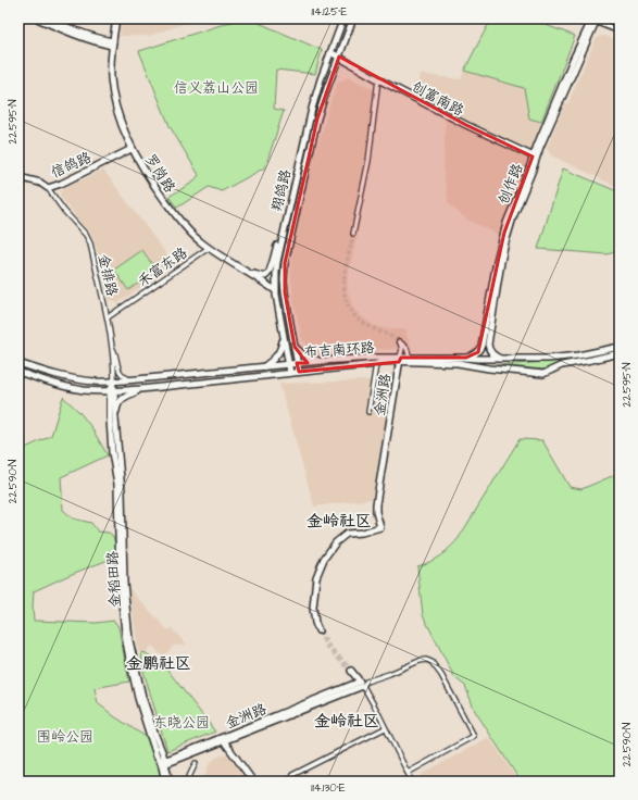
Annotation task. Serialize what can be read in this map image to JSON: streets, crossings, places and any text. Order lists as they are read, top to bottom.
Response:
{
  "streets": {
    "street": [
      "创富南路",
      "信鸽路",
      "罗岗路",
      "创作路",
      "翔鸽路",
      "禾富东路",
      "金排路",
      "布吉南环路",
      "金洲路",
      "金稻田路"
    ]
  },
  "crossings": [
    ["创富南路", "创作路"],
    ["创富南路", "翔鸽路"],
    ["信鸽路", "罗岗路"],
    ["信鸽路", "金排路"],
    ["罗岗路", "翔鸽路"],
    ["罗岗路", "禾富东路"],
    ["创作路", "布吉南环路"],
    ["翔鸽路", "布吉南环路"],
    ["禾富东路", "金排路"],
    ["金排路", "布吉南环路"],
    ["金排路", "金稻田路"],
    ["布吉南环路", "金洲路"],
    ["布吉南环路", "金稻田路"],
    ["金洲路", "金稻田路"]
  ],
  "districts": ["金岭社区", "金鹏社区", "金岭社区"],
  "parks": ["信义荔山公园", "东晓公园", "围岭公园"],
  "coordinates": [
    "114.125°E",
    "22.595°N",
    "22.590°N",
    "114.130°E"
  ]
}
